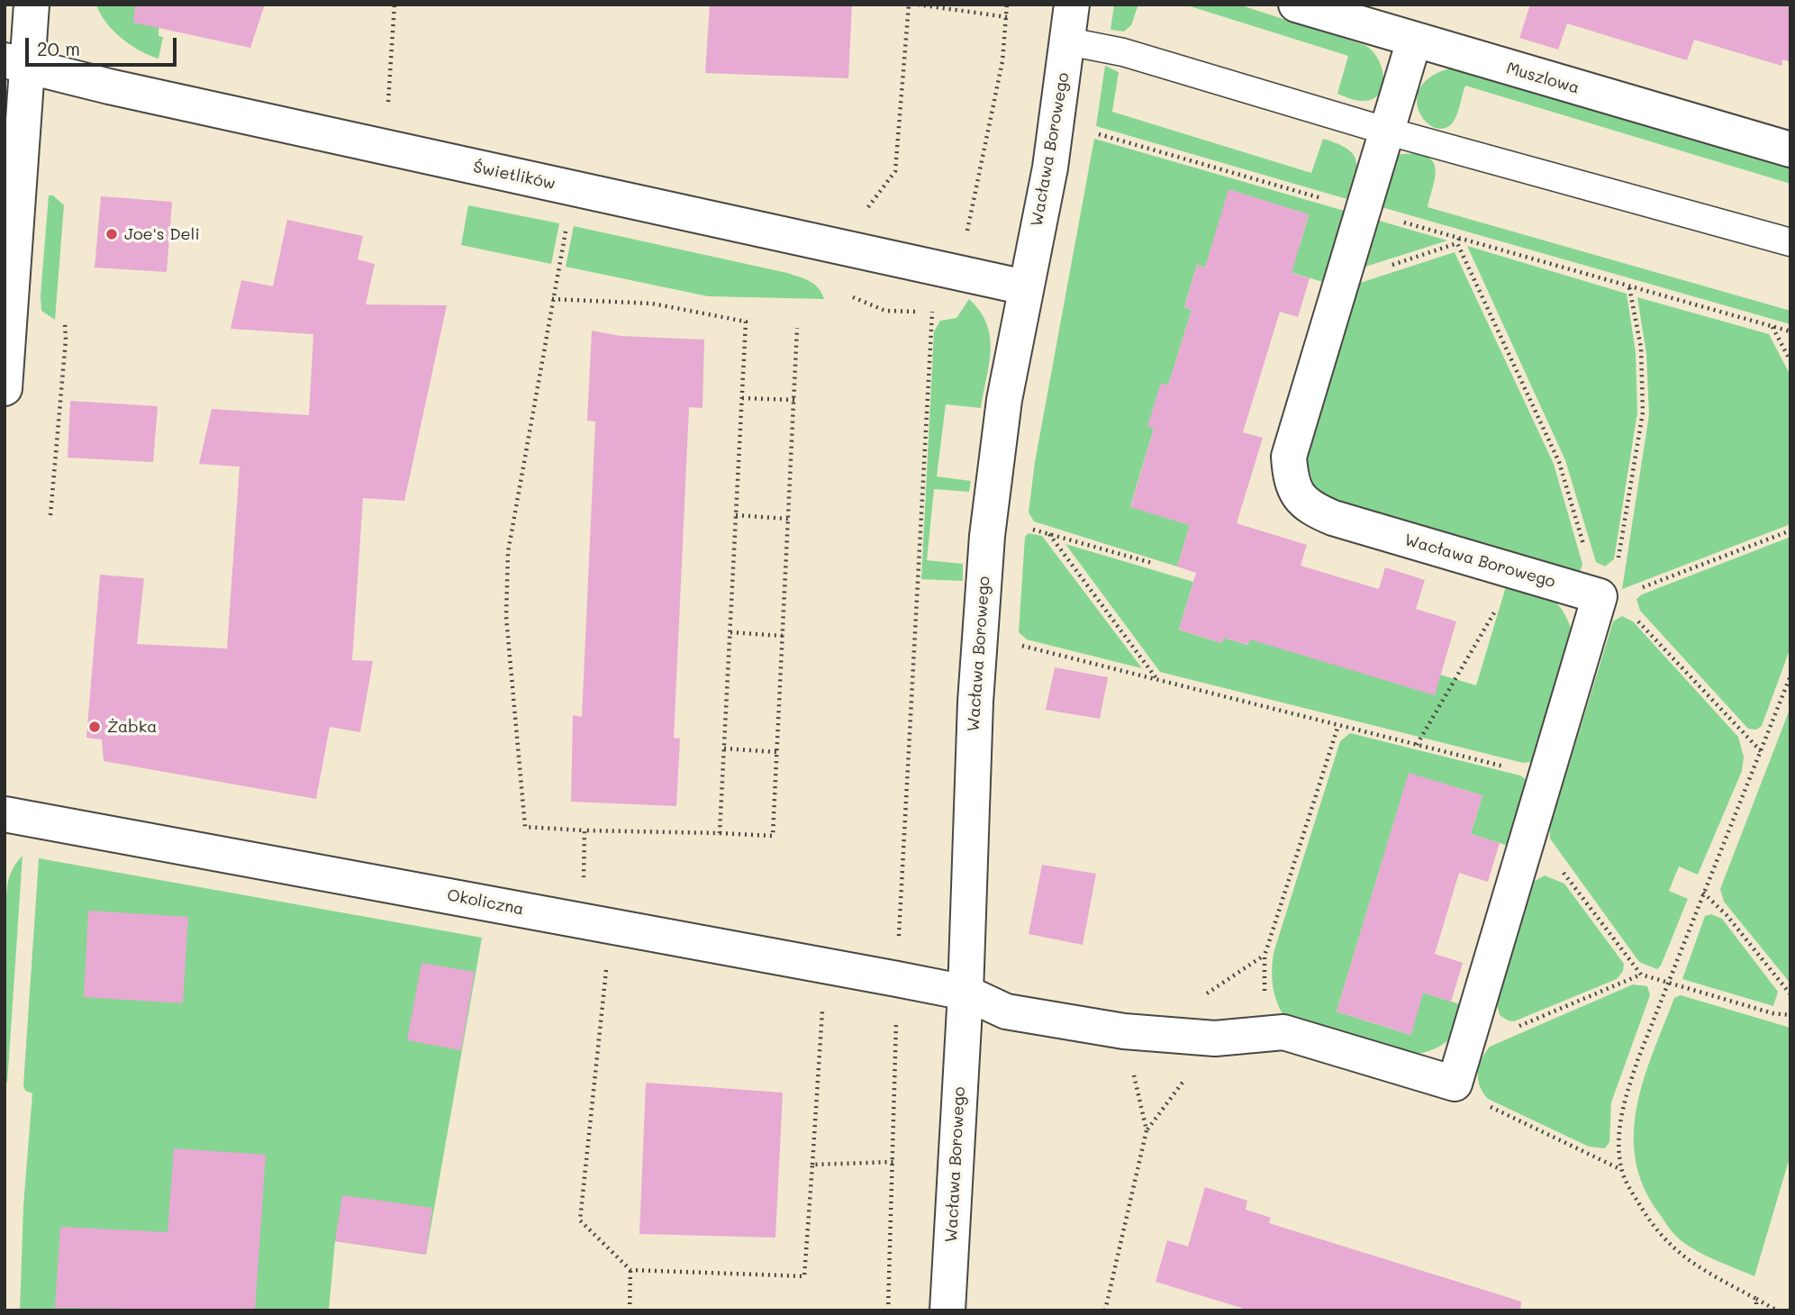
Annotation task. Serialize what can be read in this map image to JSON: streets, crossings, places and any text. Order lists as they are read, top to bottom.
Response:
{
  "streets": {
    "street": [
      "Muszlowa",
      "Wacława Borowego",
      "Świetlików",
      "Okoliczna"
    ]
  },
  "crossings": [
    ["Muszlowa", "Wacława Borowego"],
    ["Wacława Borowego", "Świetlików"],
    ["Wacława Borowego", "Okoliczna"]
  ],
  "places": ["Joe's Deli", "Żabka"],
  "scale_bar": "20 m"
}
